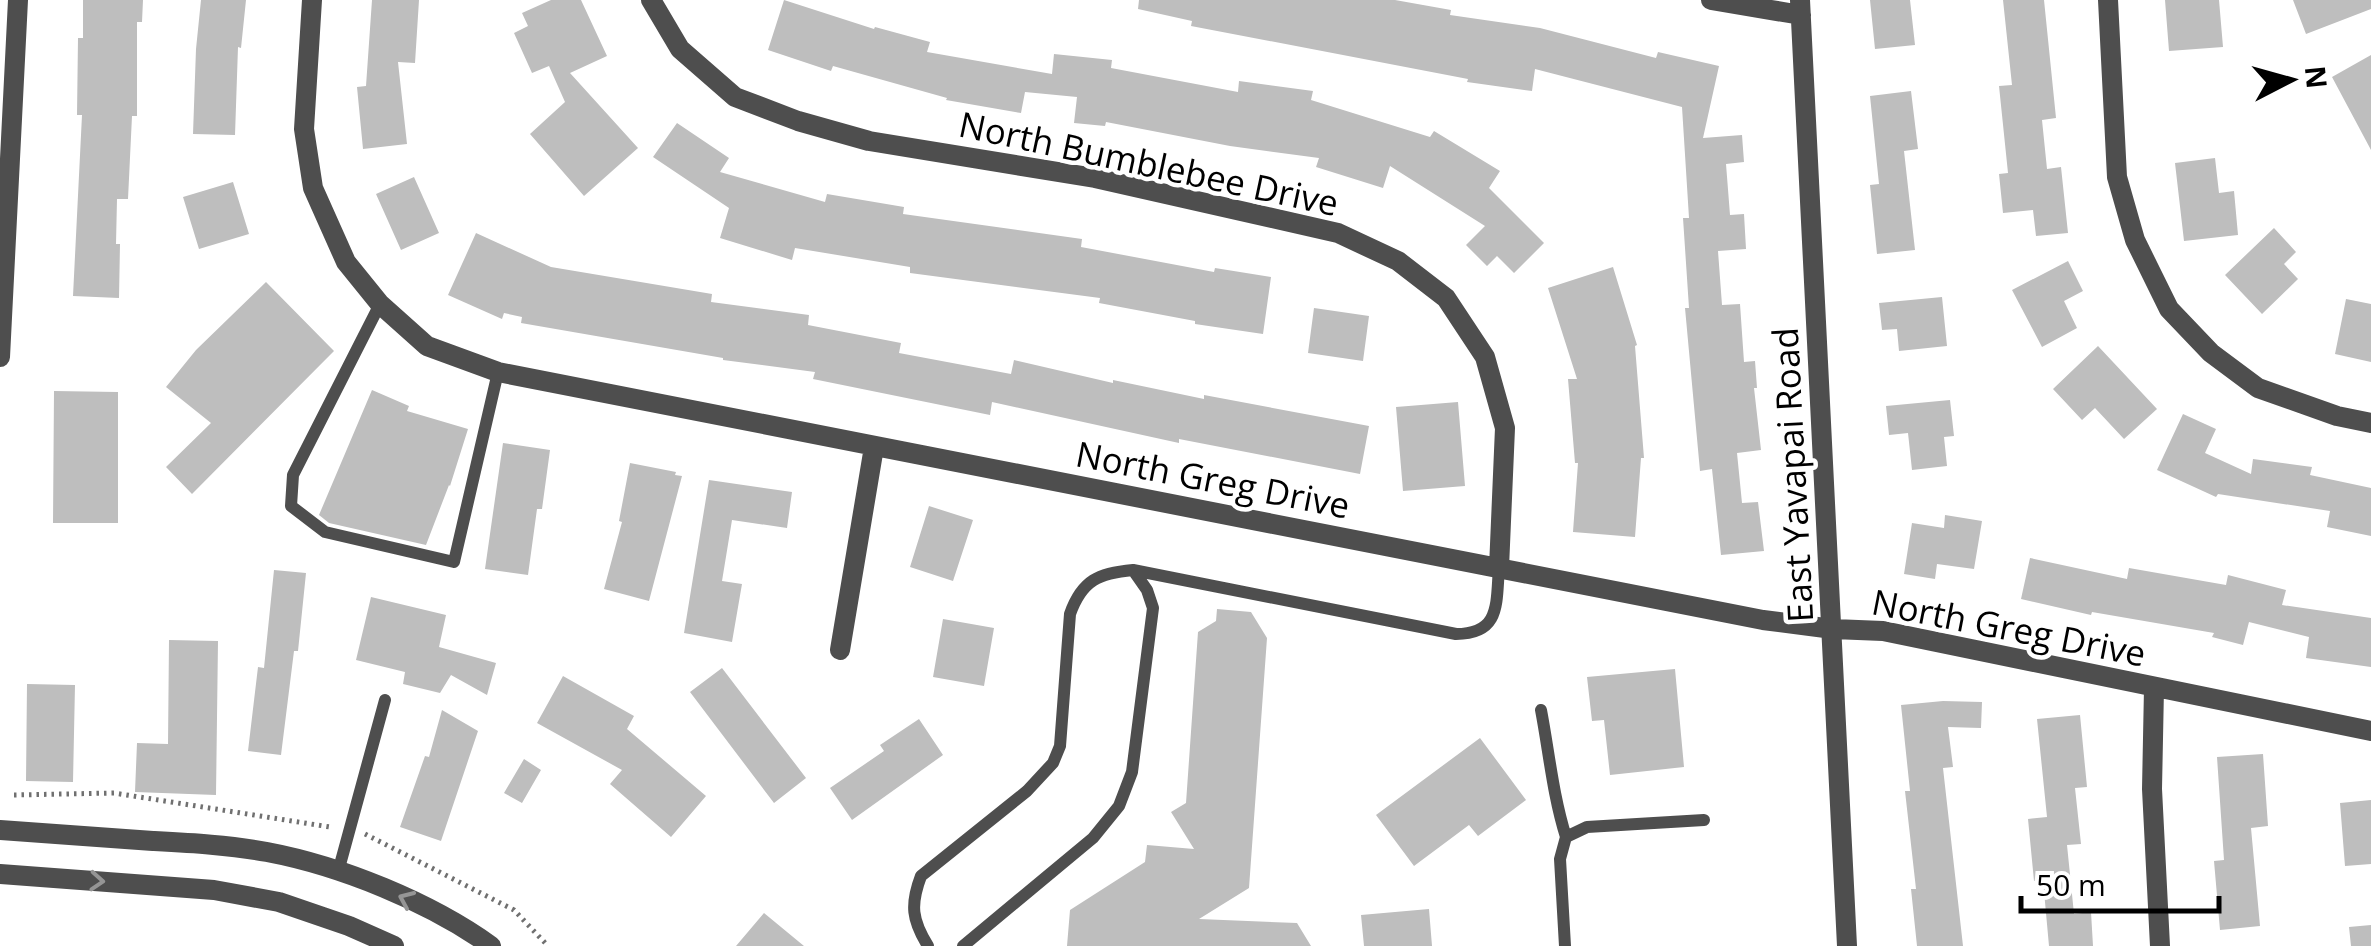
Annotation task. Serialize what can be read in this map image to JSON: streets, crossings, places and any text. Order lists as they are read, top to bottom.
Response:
{
  "streets": {
    "street": ["North Bumblebee Drive", "East Yavapai Road", "North Greg Drive"]
  },
  "crossings": [
    ["North Bumblebee Drive", "North Greg Drive"],
    ["East Yavapai Road", "North Greg Drive"]
  ],
  "scale_bar": "50 m",
  "north": "right"
}
